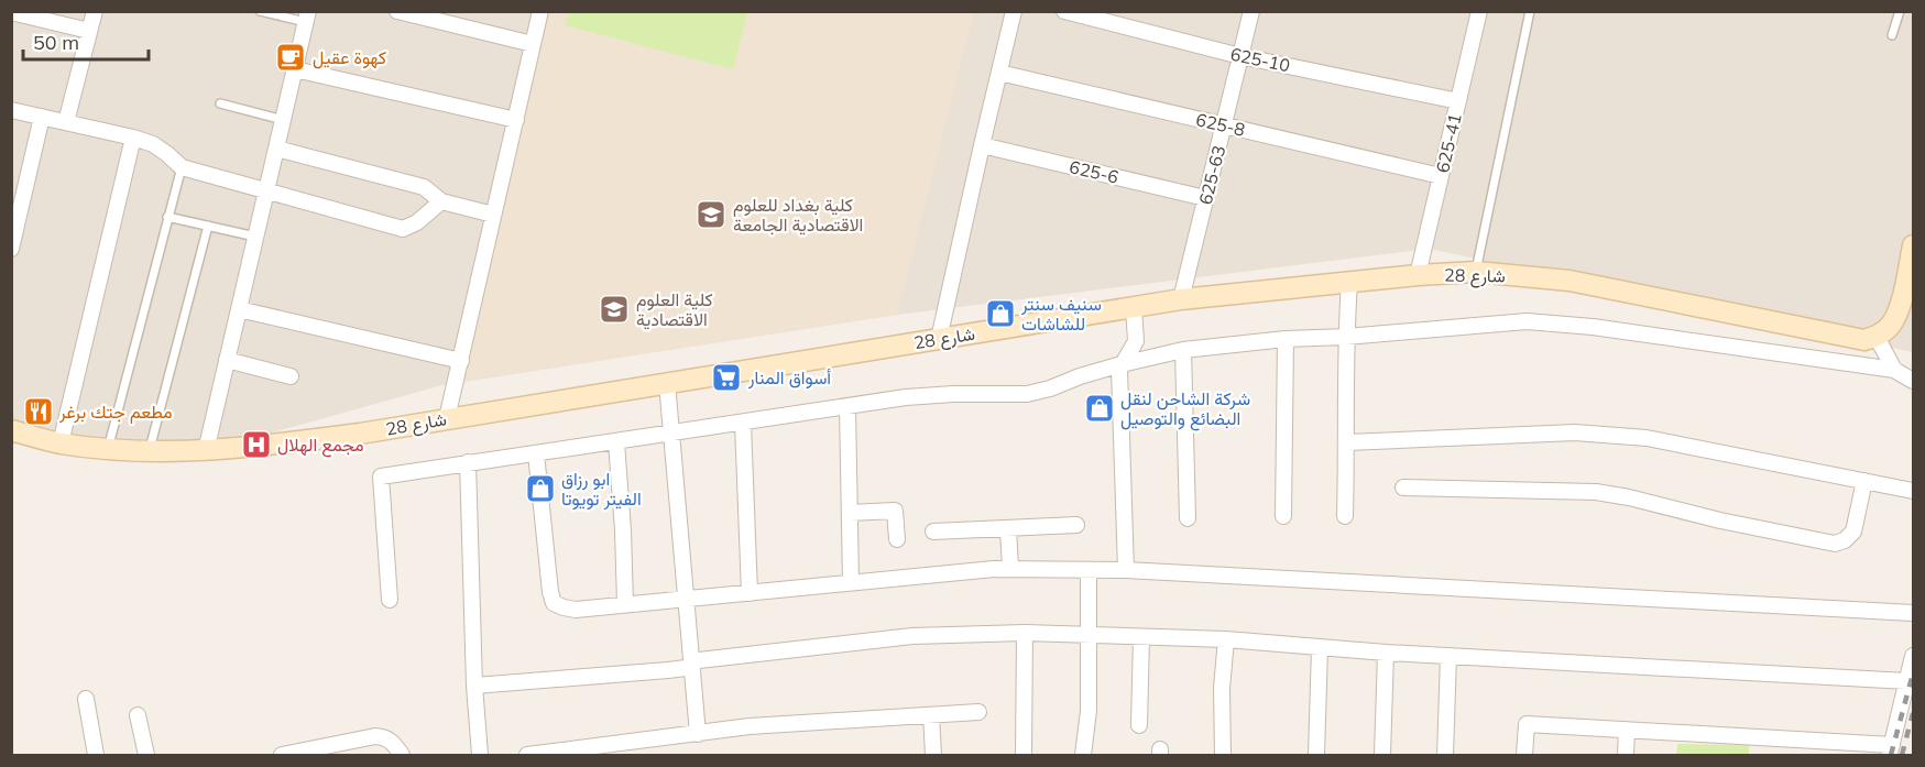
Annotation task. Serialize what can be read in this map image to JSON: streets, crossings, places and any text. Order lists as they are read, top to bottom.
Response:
{
  "streets": {
    "street": [
      "625-10",
      "625-8",
      "625-41",
      "625-6",
      "625-63",
      "شارع 28"
    ]
  },
  "crossings": [
    ["625-10", "625-41"],
    ["625-10", "625-63"],
    ["625-8", "625-41"],
    ["625-8", "625-63"],
    ["625-41", "شارع 28"],
    ["625-6", "625-63"],
    ["625-63", "شارع 28"]
  ],
  "places": {
    "cafe": ["كهوة عقيل"],
    "school or university": ["كلية بغداد للعلوم الاقتصادية الجامعة", "كلية العلوم الاقتصادية"],
    "shop": ["سنيف سنتر للشاشات", "شركة الشاحن لنقل البضائع والتوصيل", "ابو رزاق الفيتر تويوتا"],
    "supermarket": ["أسواق المنار"],
    "restaurant": ["مطعم جتك برغر"],
    "hospital": ["مجمع الهلال"]
  },
  "scale_bar": "50 m"
}
